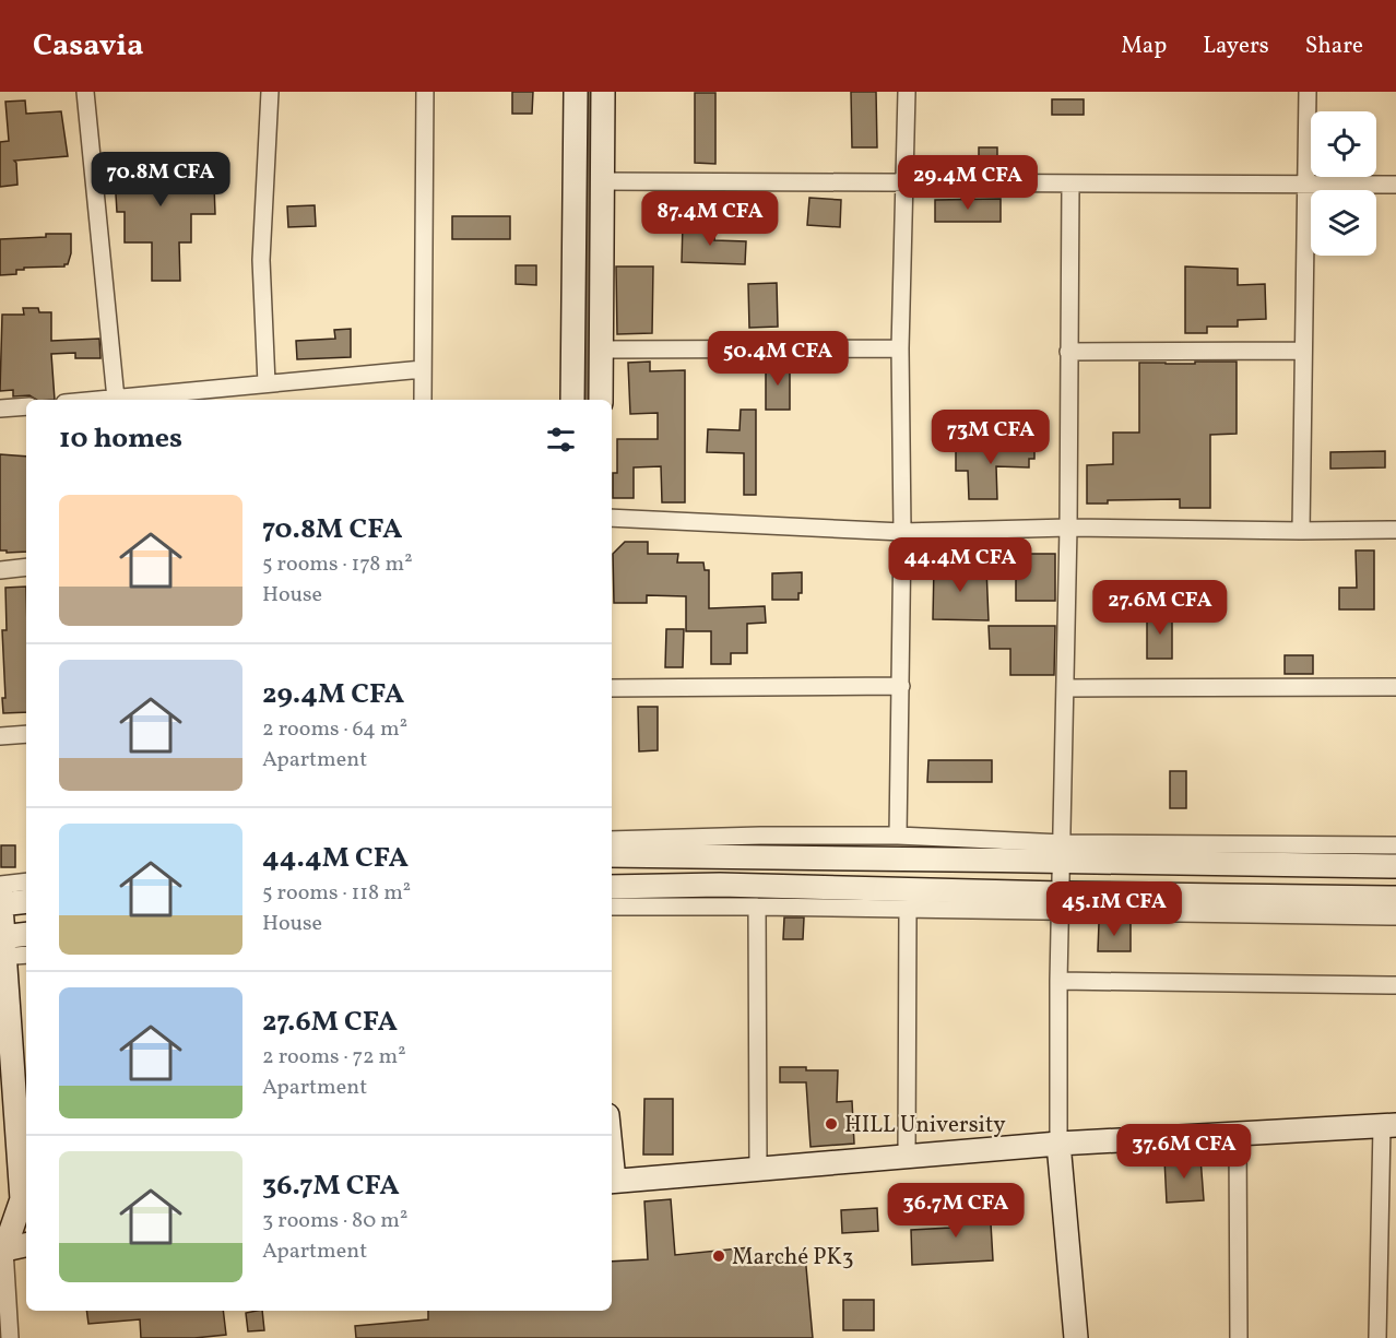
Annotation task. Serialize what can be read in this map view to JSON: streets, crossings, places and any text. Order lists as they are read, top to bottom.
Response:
{
  "places": ["HILL University", "Marché PK3"],
  "page": {
    "header": "Casavia",
    "nav": ["Map", "Layers", "Share"],
    "price": [
      "70.8M CFA",
      "29.4M CFA",
      "87.4M CFA",
      "50.4M CFA",
      "73M CFA",
      "44.4M CFA",
      "27.6M CFA",
      "45.1M CFA",
      "37.6M CFA",
      "36.7M CFA"
    ],
    "heading": "10 homes",
    "list": [
      {
        "name": "70.8M CFA",
        "note": "5 rooms · 178 m² · House"
      },
      {
        "name": "29.4M CFA",
        "note": "2 rooms · 64 m² · Apartment"
      },
      {
        "name": "44.4M CFA",
        "note": "5 rooms · 118 m² · House"
      },
      {
        "name": "27.6M CFA",
        "note": "2 rooms · 72 m² · Apartment"
      },
      {
        "name": "36.7M CFA",
        "note": "3 rooms · 80 m² · Apartment"
      }
    ]
  }
}
